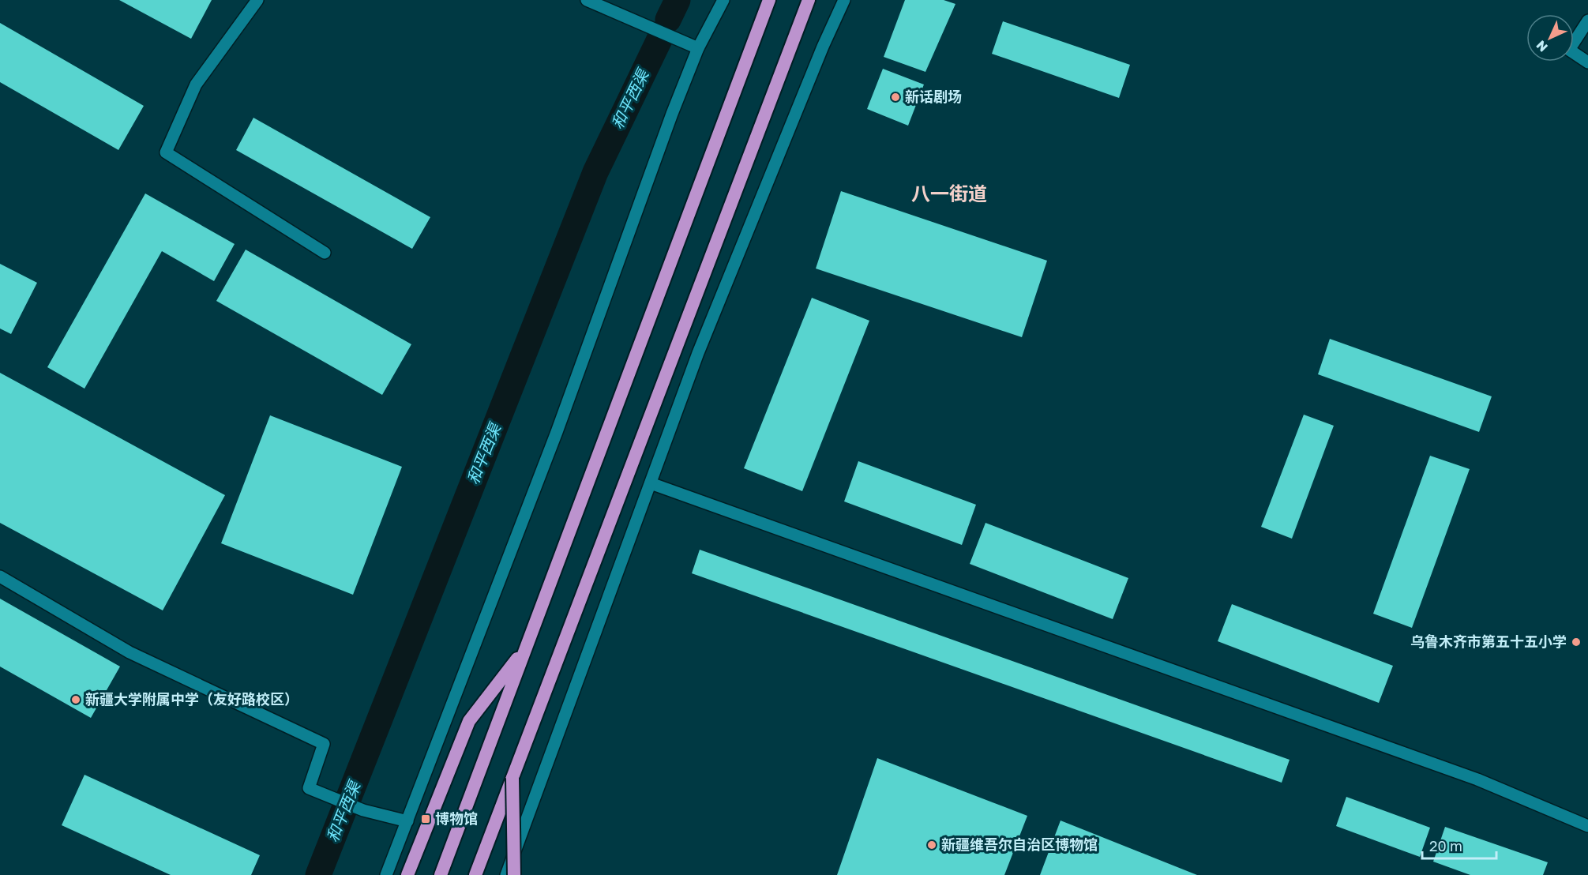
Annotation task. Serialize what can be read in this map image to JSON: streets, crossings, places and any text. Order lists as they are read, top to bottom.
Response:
{
  "districts": ["八一街道"],
  "water": ["和平西渠"],
  "places": {
    "other": [
      "新话剧场",
      "乌鲁木齐市第五十五小学",
      "新疆大学附属中学（友好路校区）",
      "新疆维吾尔自治区博物馆"
    ],
    "transit": ["博物馆"]
  },
  "scale_bar": "20 m",
  "north": "bottom left"
}
